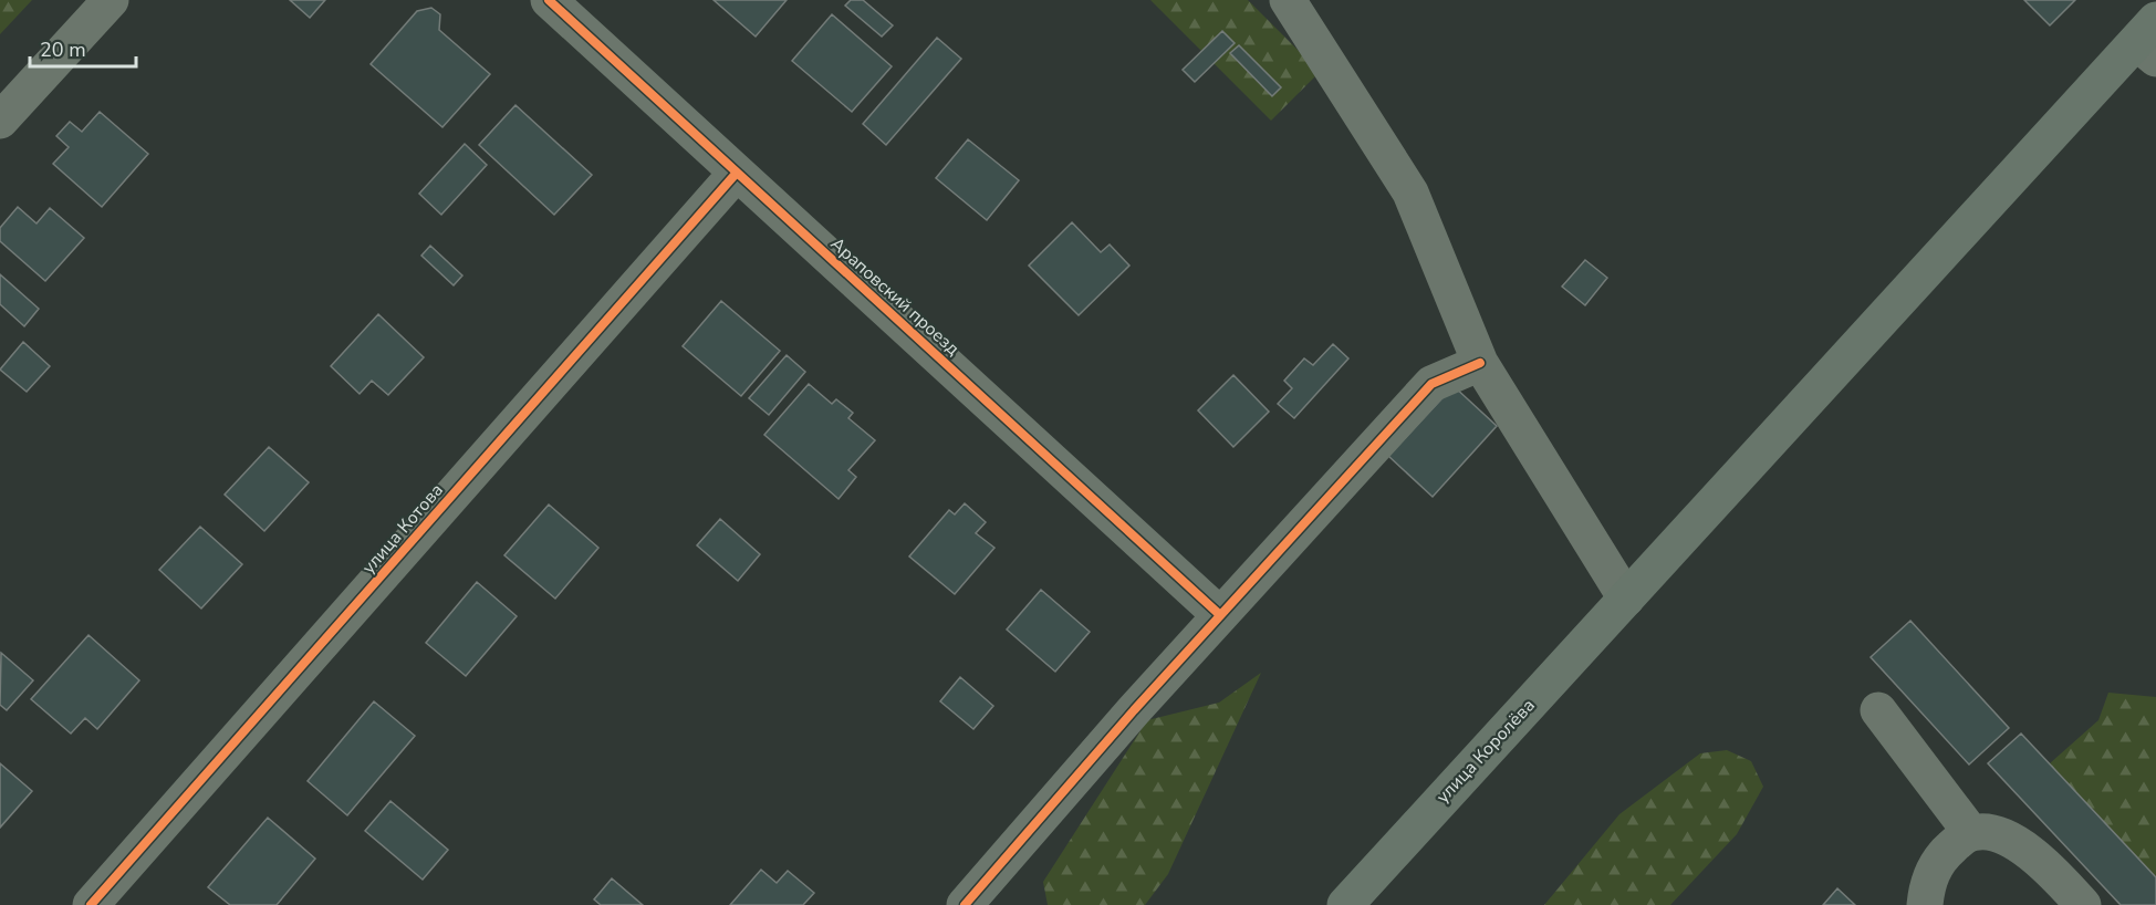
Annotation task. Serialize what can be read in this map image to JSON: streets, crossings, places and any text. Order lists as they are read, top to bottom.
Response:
{
  "streets": {
    "main road": ["улица Королёва"],
    "street": ["Араповский проезд", "улица Котова"]
  },
  "crossings": [
    ["Араповский проезд", "улица Котова"]
  ],
  "scale_bar": "20 m"
}
